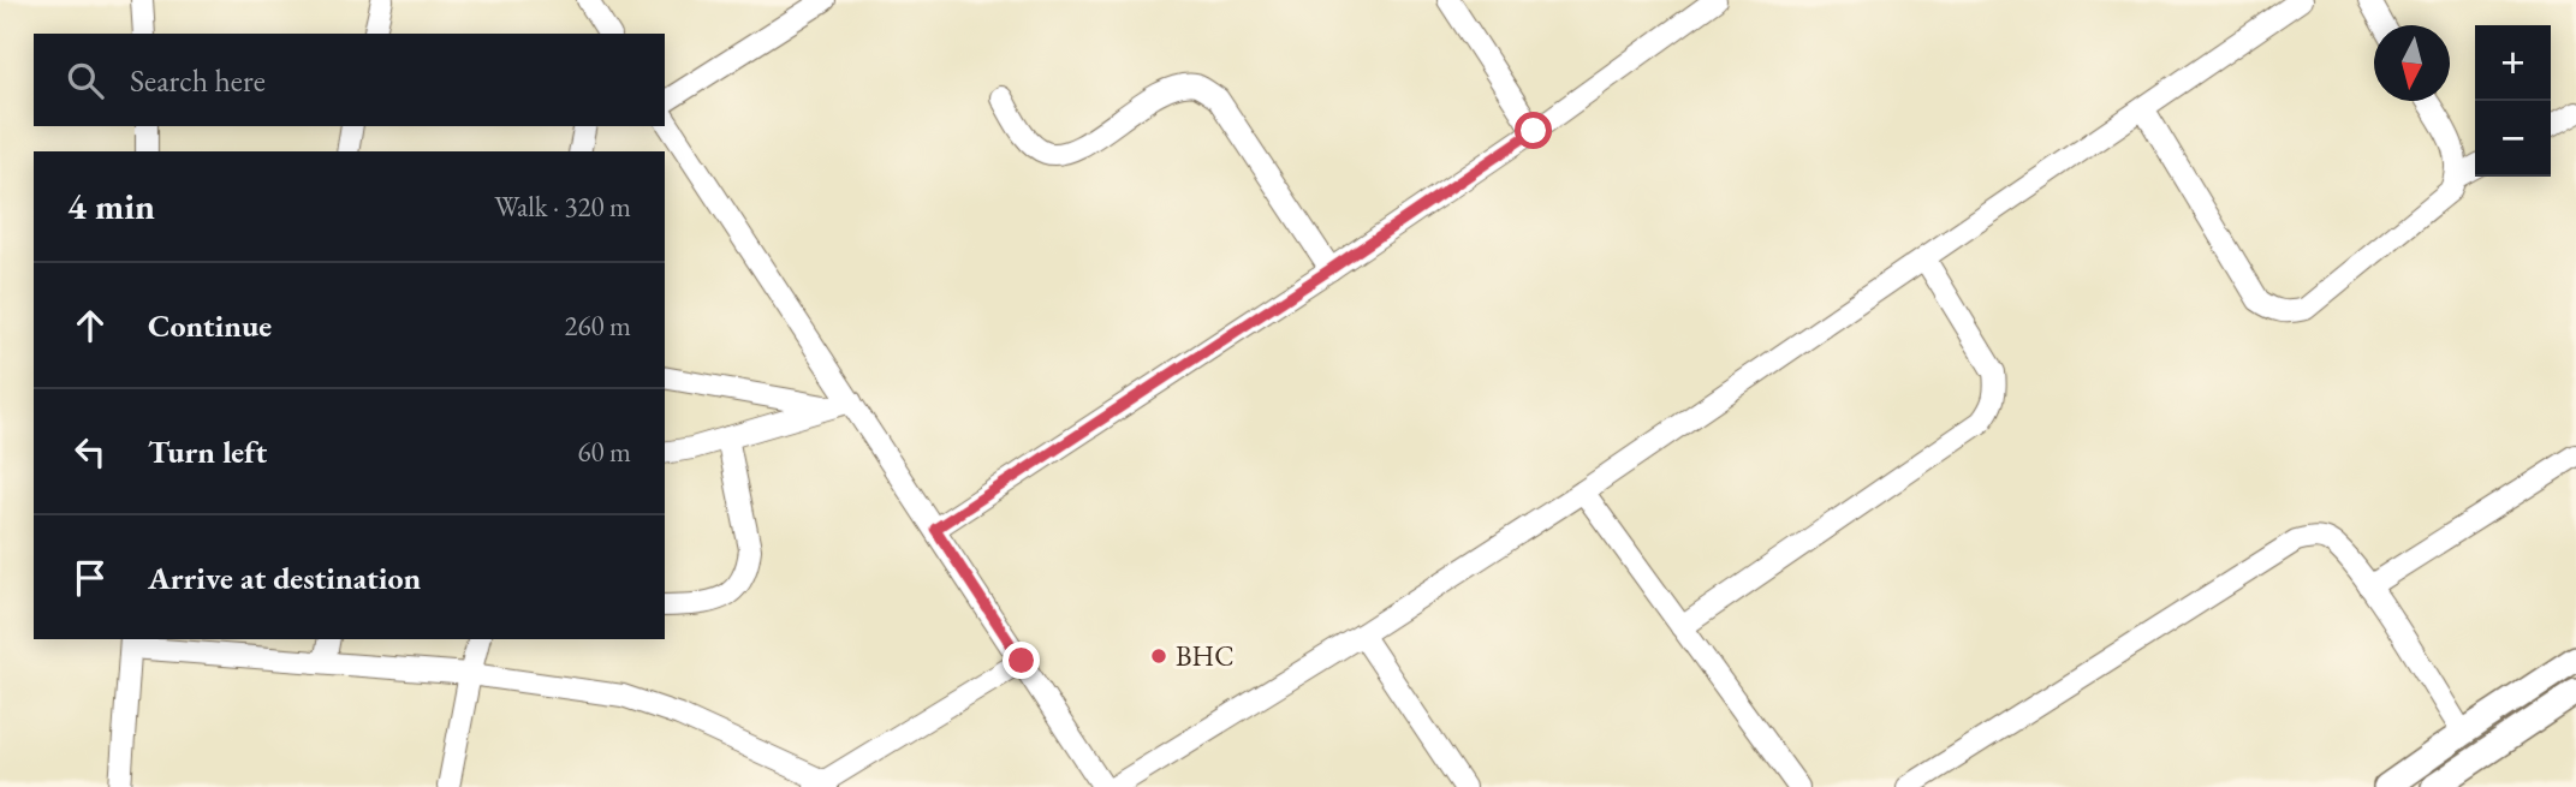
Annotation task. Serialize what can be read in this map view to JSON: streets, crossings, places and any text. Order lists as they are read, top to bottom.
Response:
{
  "places": ["BHC"],
  "north": "bottom",
  "page": {
    "map_buttons": ["+", "−"],
    "search": "Search here",
    "heading": ["4 min", "Walk · 320 m"],
    "list": [
      ["Continue", "260 m"],
      ["Turn left", "60 m"],
      "Arrive at destination"
    ]
  }
}
